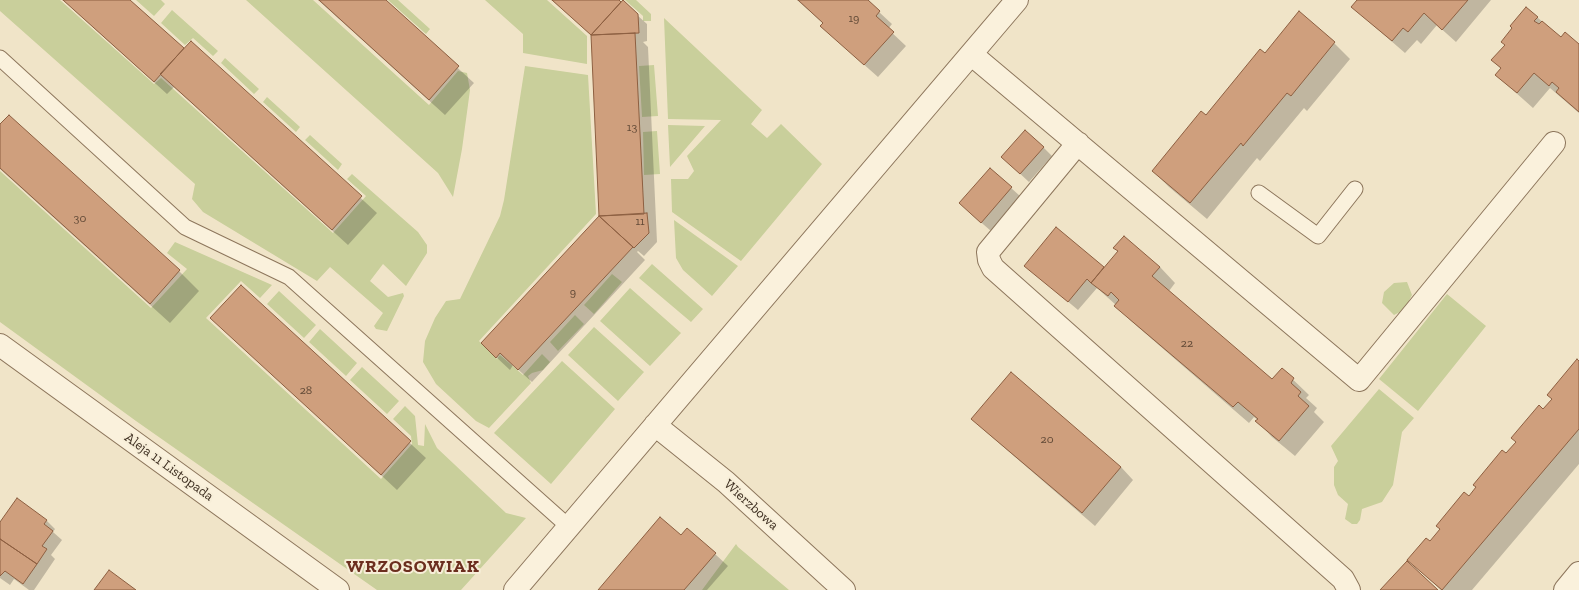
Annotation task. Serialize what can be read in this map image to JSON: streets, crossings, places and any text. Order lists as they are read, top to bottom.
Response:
{
  "streets": {
    "street": ["Aleja 11 Listopada", "Wierzbowa"]
  },
  "districts": ["WRZOSOWIAK"],
  "house_numbers": [
    "19",
    "13",
    "30",
    "11",
    "9",
    "22",
    "28",
    "20"
  ]
}
